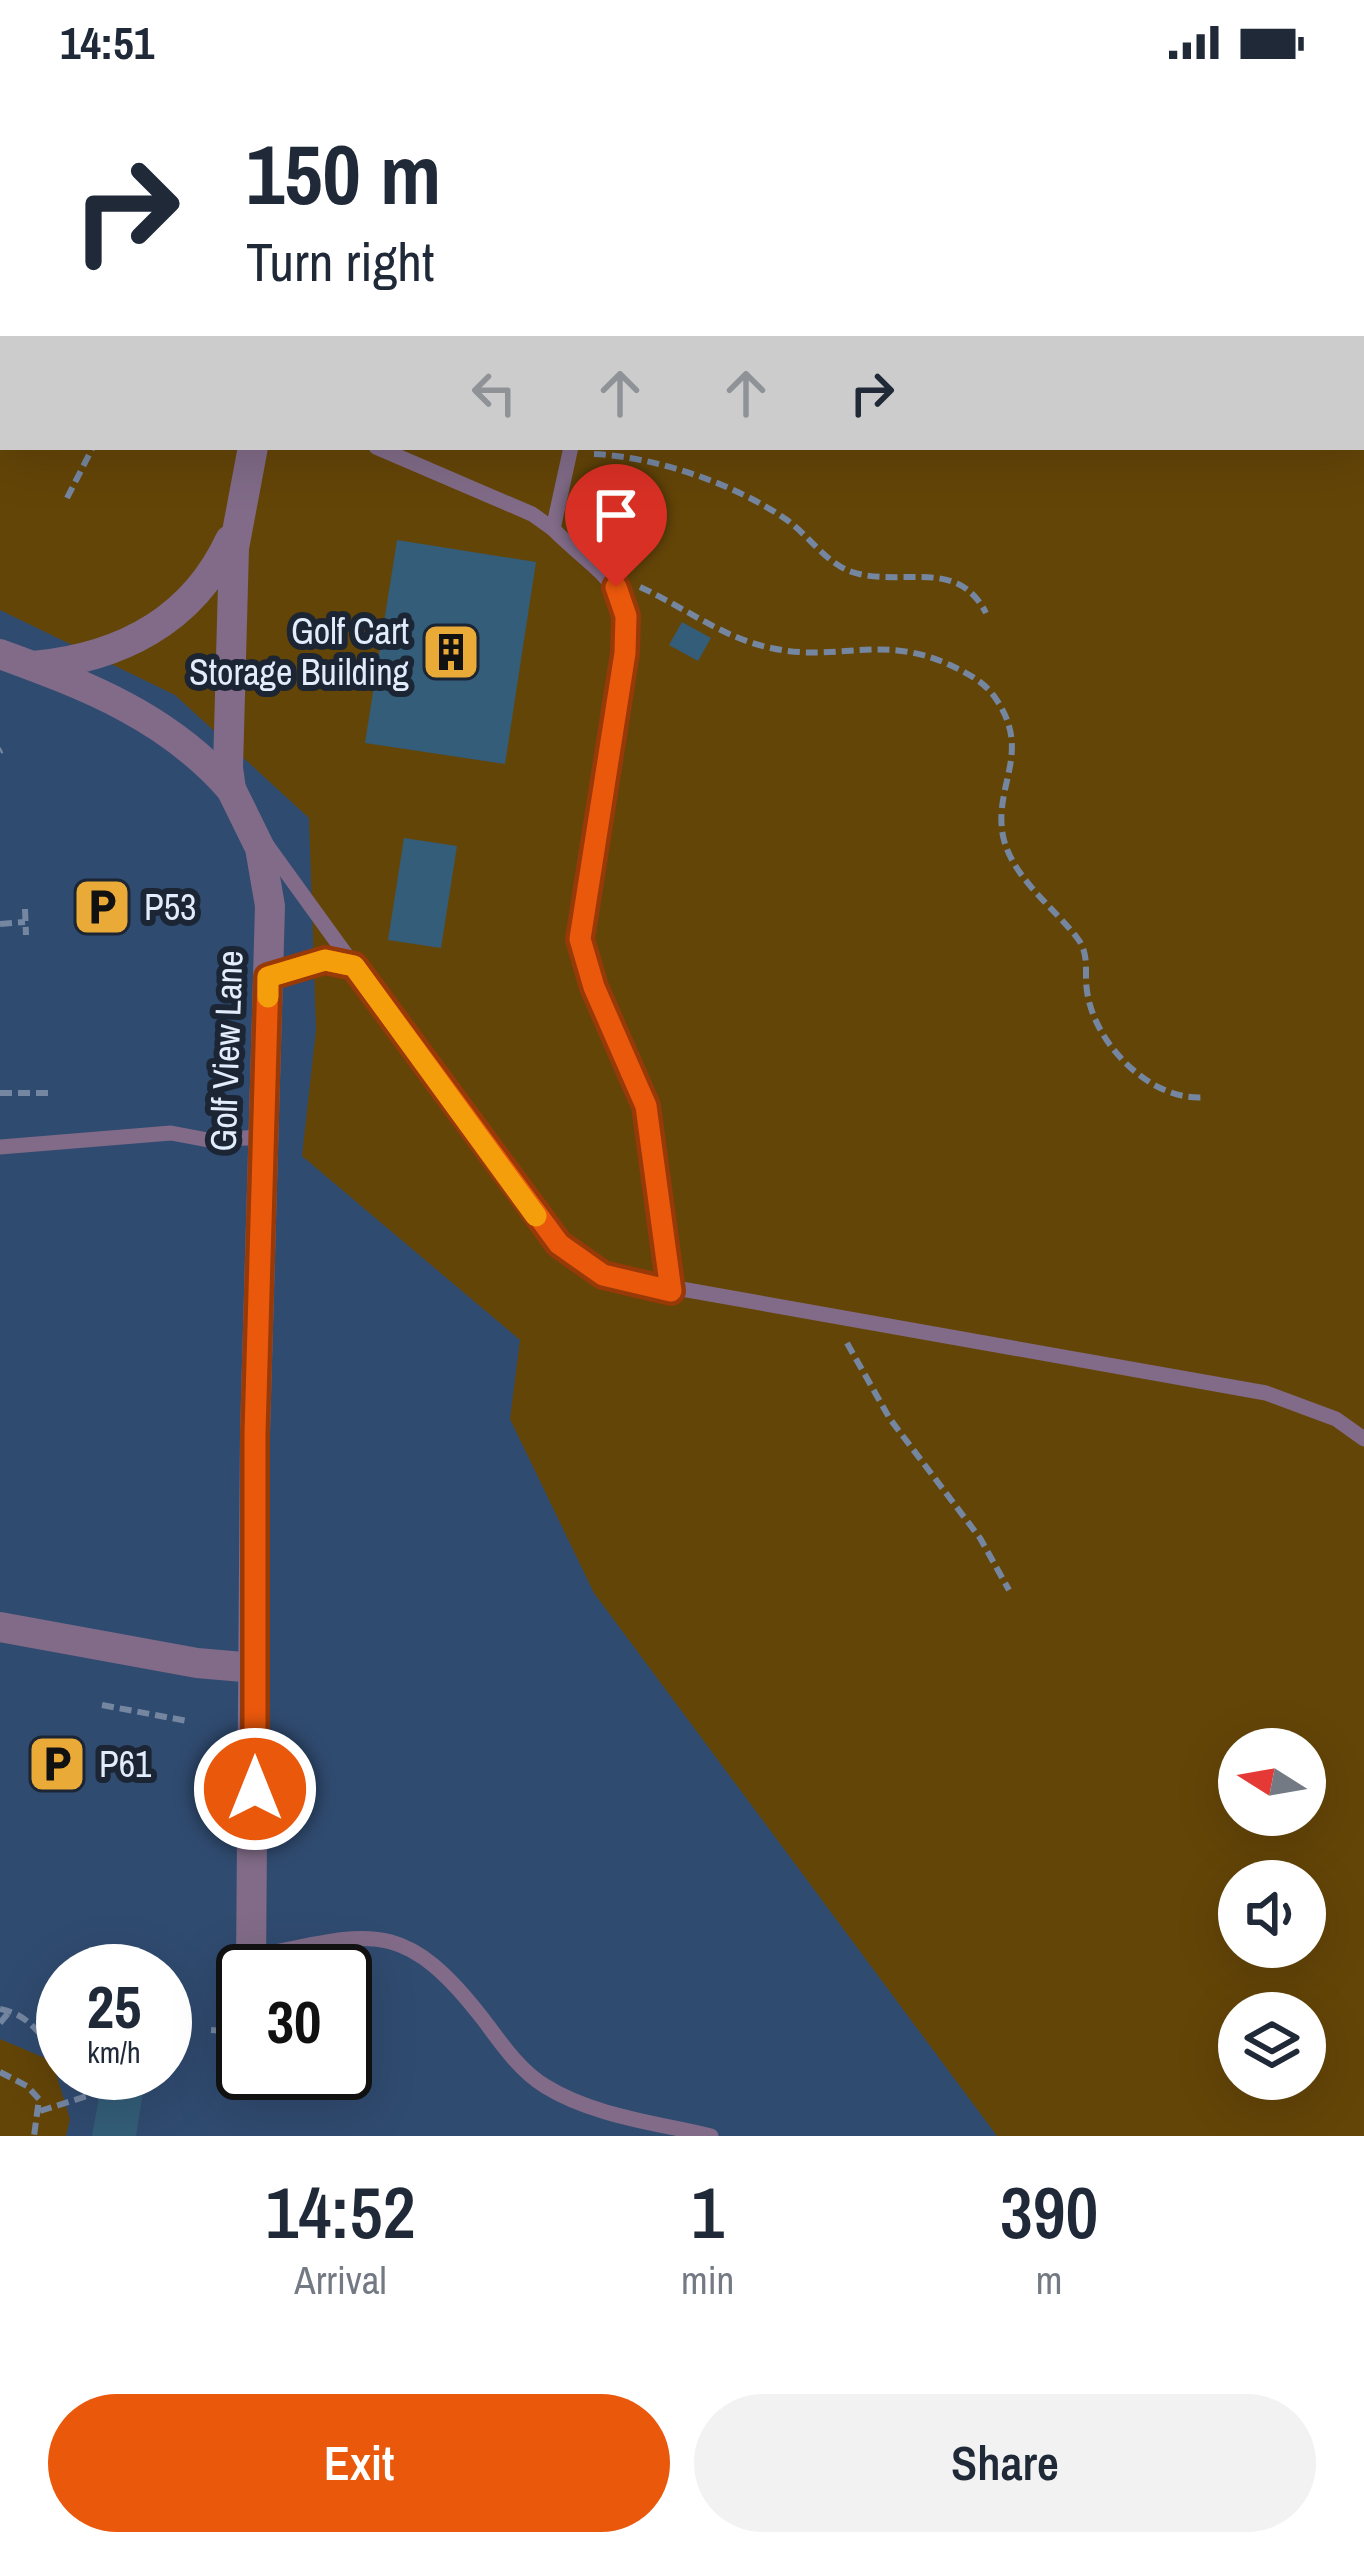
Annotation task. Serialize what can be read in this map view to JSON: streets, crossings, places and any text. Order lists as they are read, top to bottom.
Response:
{
  "streets": {
    "street": ["Golf View Lane"]
  },
  "places": {
    "building": ["Golf Cart Storage Building"],
    "parking": ["P53", "P61"]
  },
  "north": "left",
  "page": {
    "status": "14:51",
    "turn": ["150 m", "Turn right"],
    "speed": "25 km/h",
    "limit": "30",
    "eta": [
      "14:52",
      "Arrival",
      "1",
      "min",
      "390",
      "m"
    ],
    "buttons": ["Exit", "Share"]
  }
}
